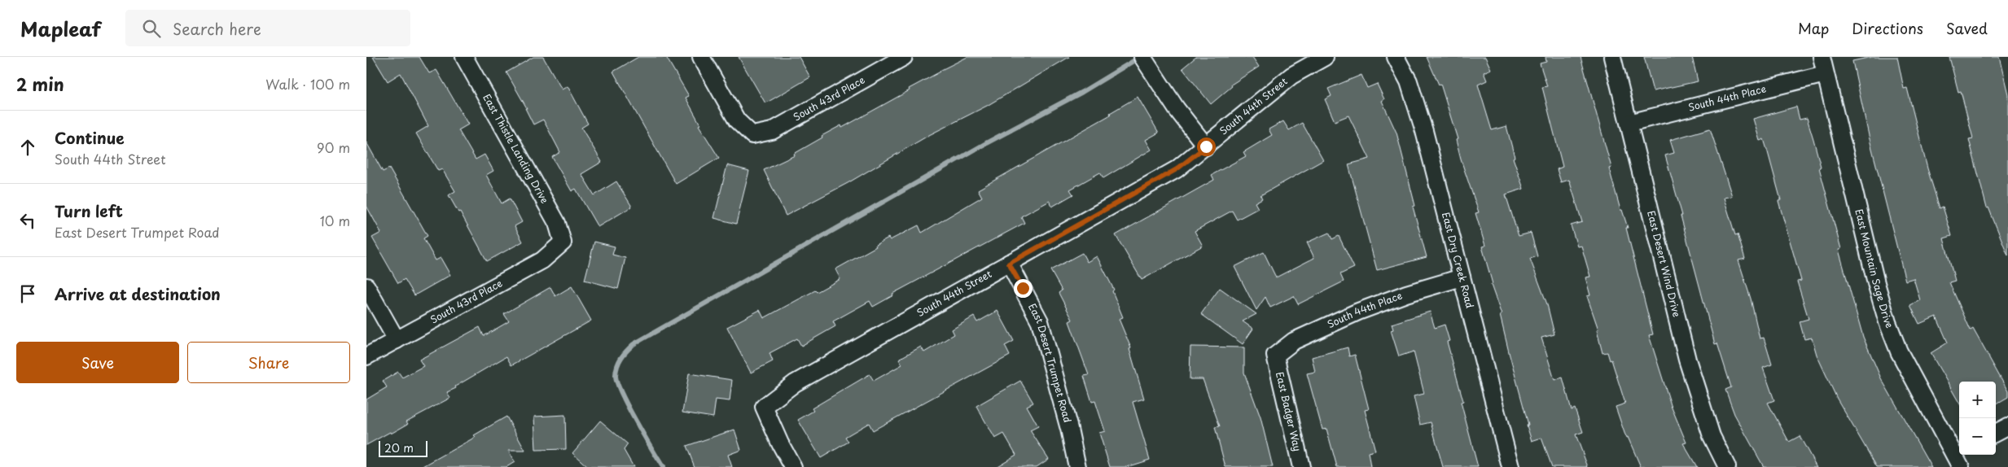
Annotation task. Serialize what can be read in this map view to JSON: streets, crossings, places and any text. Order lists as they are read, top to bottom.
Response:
{
  "streets": {
    "street": [
      "South 44th Place",
      "South 43rd Place",
      "South 44th Street",
      "East Thistle Landing Drive",
      "East Dry Creek Road",
      "East Desert Wind Drive",
      "East Mountain Sage Drive",
      "East Desert Trumpet Road",
      "East Badger Way"
    ]
  },
  "crossings": [
    ["South 44th Place", "East Dry Creek Road"],
    ["South 44th Place", "East Desert Wind Drive"],
    ["South 44th Place", "East Mountain Sage Drive"],
    ["South 44th Place", "East Badger Way"],
    ["South 43rd Place", "East Thistle Landing Drive"],
    ["South 44th Street", "East Desert Trumpet Road"]
  ],
  "scale_bar": "20 m",
  "page": {
    "header": "Mapleaf",
    "search": "Search here",
    "nav": ["Map", "Directions", "Saved"],
    "heading": ["2 min", "Walk · 100 m"],
    "list": [
      ["Continue", "South 44th Street", "90 m"],
      ["Turn left", "East Desert Trumpet Road", "10 m"],
      "Arrive at destination"
    ],
    "buttons": ["Save", "Share"],
    "map_buttons": ["+", "−"],
    "scale": "20 m"
  }
}
